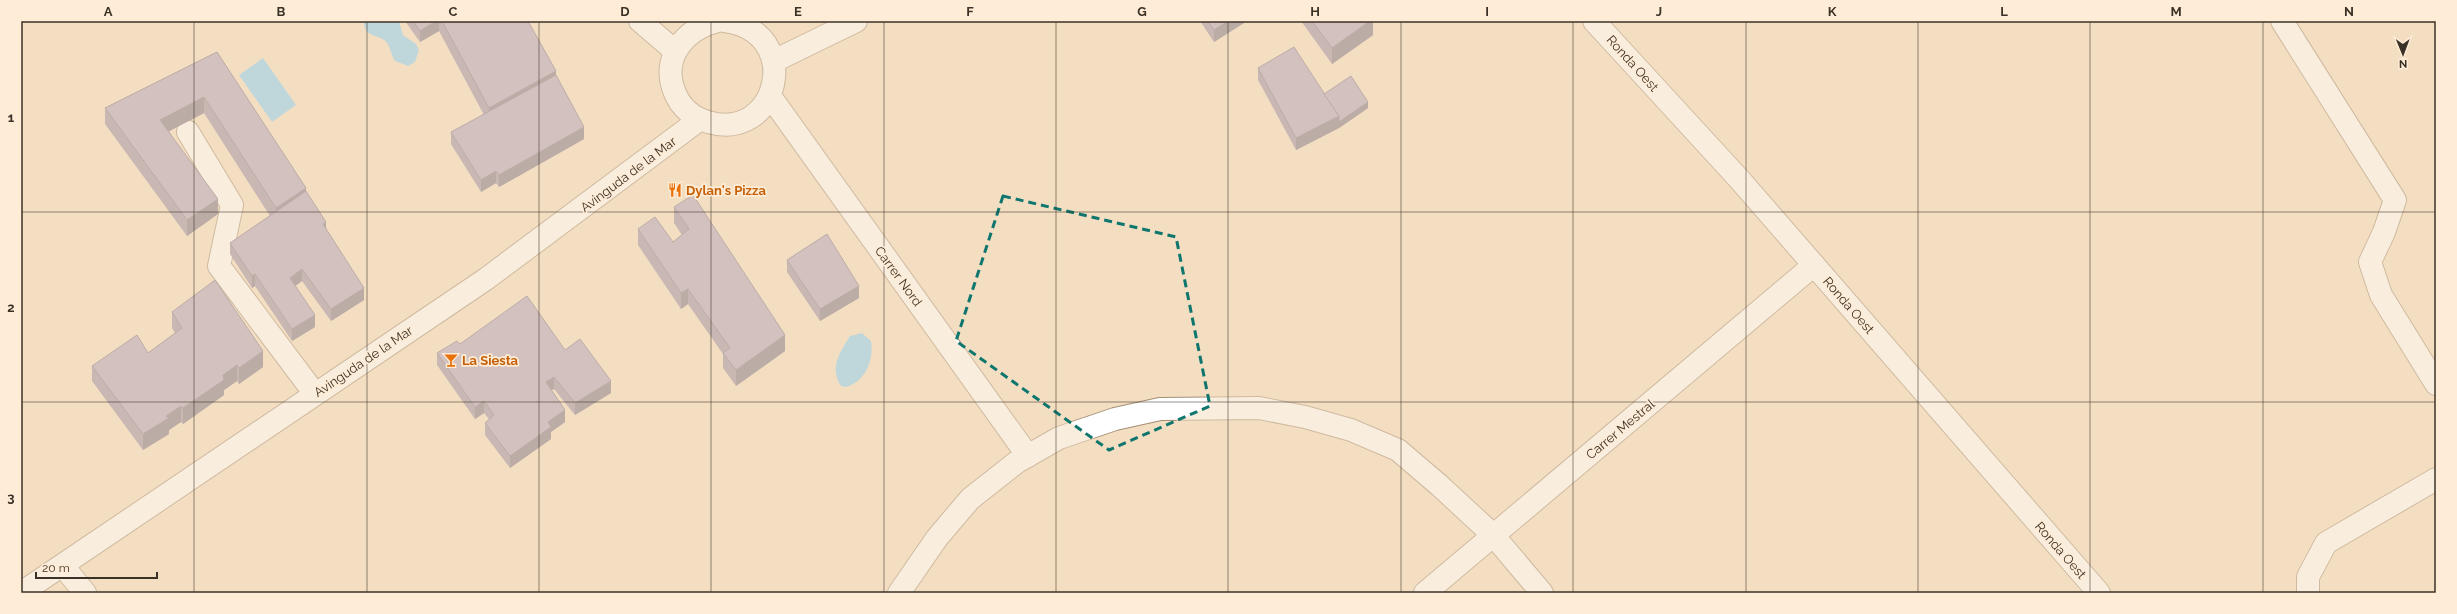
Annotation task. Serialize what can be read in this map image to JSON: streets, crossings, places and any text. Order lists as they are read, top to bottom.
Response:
{
  "streets": {
    "street": [
      "Ronda Oest",
      "Avinguda de la Mar",
      "Carrer Nord",
      "Carrer Mestral"
    ]
  },
  "crossings": [
    ["Ronda Oest", "Carrer Mestral"]
  ],
  "places": {
    "restaurant": ["Dylan's Pizza"],
    "bar": ["La Siesta"]
  },
  "scale_bar": "20 m",
  "north": "bottom",
  "grid": {
    "columns": [
      "A",
      "B",
      "C",
      "D",
      "E",
      "F",
      "G",
      "H",
      "I",
      "J",
      "K",
      "L",
      "M",
      "N"
    ],
    "rows": ["1", "2", "3"]
  }
}
